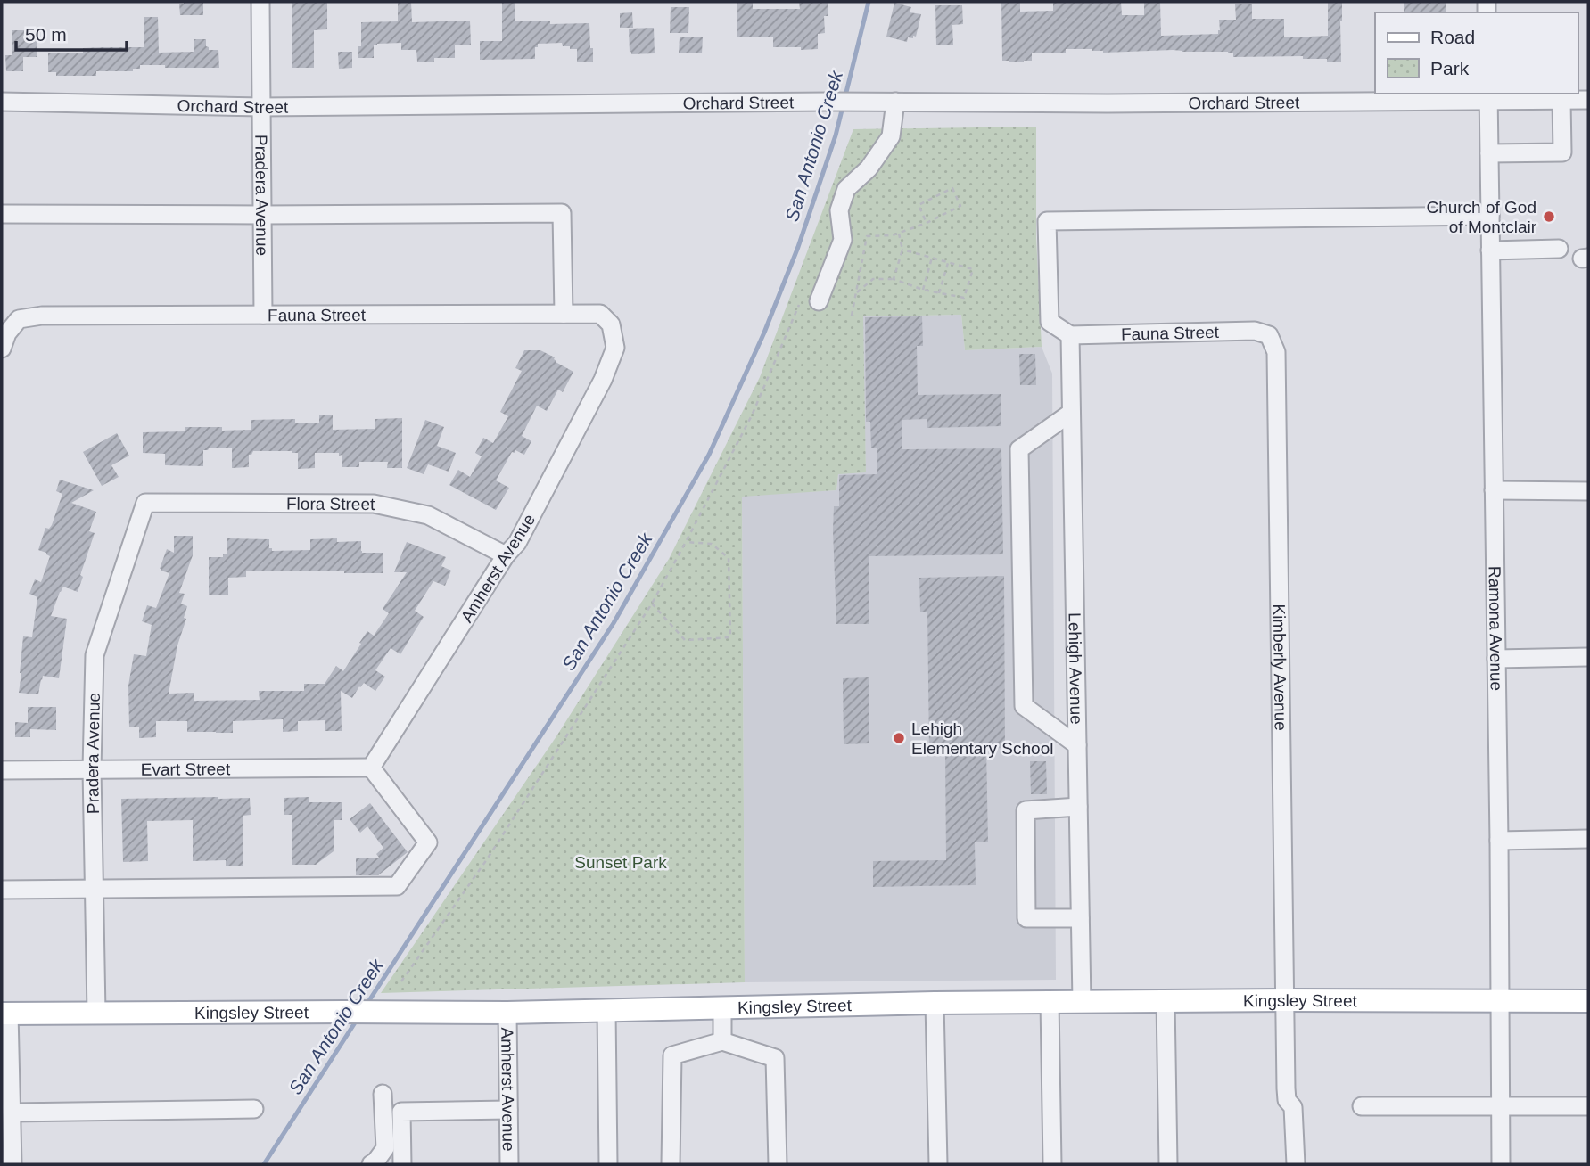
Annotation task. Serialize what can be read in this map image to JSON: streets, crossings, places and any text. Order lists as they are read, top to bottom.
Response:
{
  "streets": {
    "main road": ["Kingsley Street"],
    "street": [
      "Orchard Street",
      "Pradera Avenue",
      "Fauna Street",
      "Flora Street",
      "Amherst Avenue",
      "Ramona Avenue",
      "Kimberly Avenue",
      "Lehigh Avenue",
      "Evart Street"
    ]
  },
  "crossings": [
    ["Orchard Street", "Pradera Avenue"],
    ["Orchard Street", "Ramona Avenue"],
    ["Pradera Avenue", "Fauna Street"],
    ["Pradera Avenue", "Flora Street"],
    ["Pradera Avenue", "Evart Street"],
    ["Pradera Avenue", "Kingsley Street"],
    ["Fauna Street", "Amherst Avenue"],
    ["Fauna Street", "Kimberly Avenue"],
    ["Fauna Street", "Lehigh Avenue"],
    ["Flora Street", "Amherst Avenue"],
    ["Amherst Avenue", "Evart Street"],
    ["Amherst Avenue", "Kingsley Street"],
    ["Ramona Avenue", "Kingsley Street"],
    ["Kimberly Avenue", "Kingsley Street"],
    ["Lehigh Avenue", "Kingsley Street"]
  ],
  "water": ["San Antonio Creek"],
  "parks": ["Sunset Park"],
  "places": ["Church of God of Montclair", "Lehigh Elementary School"],
  "legend": ["Road", "Park"],
  "scale_bar": "50 m"
}
